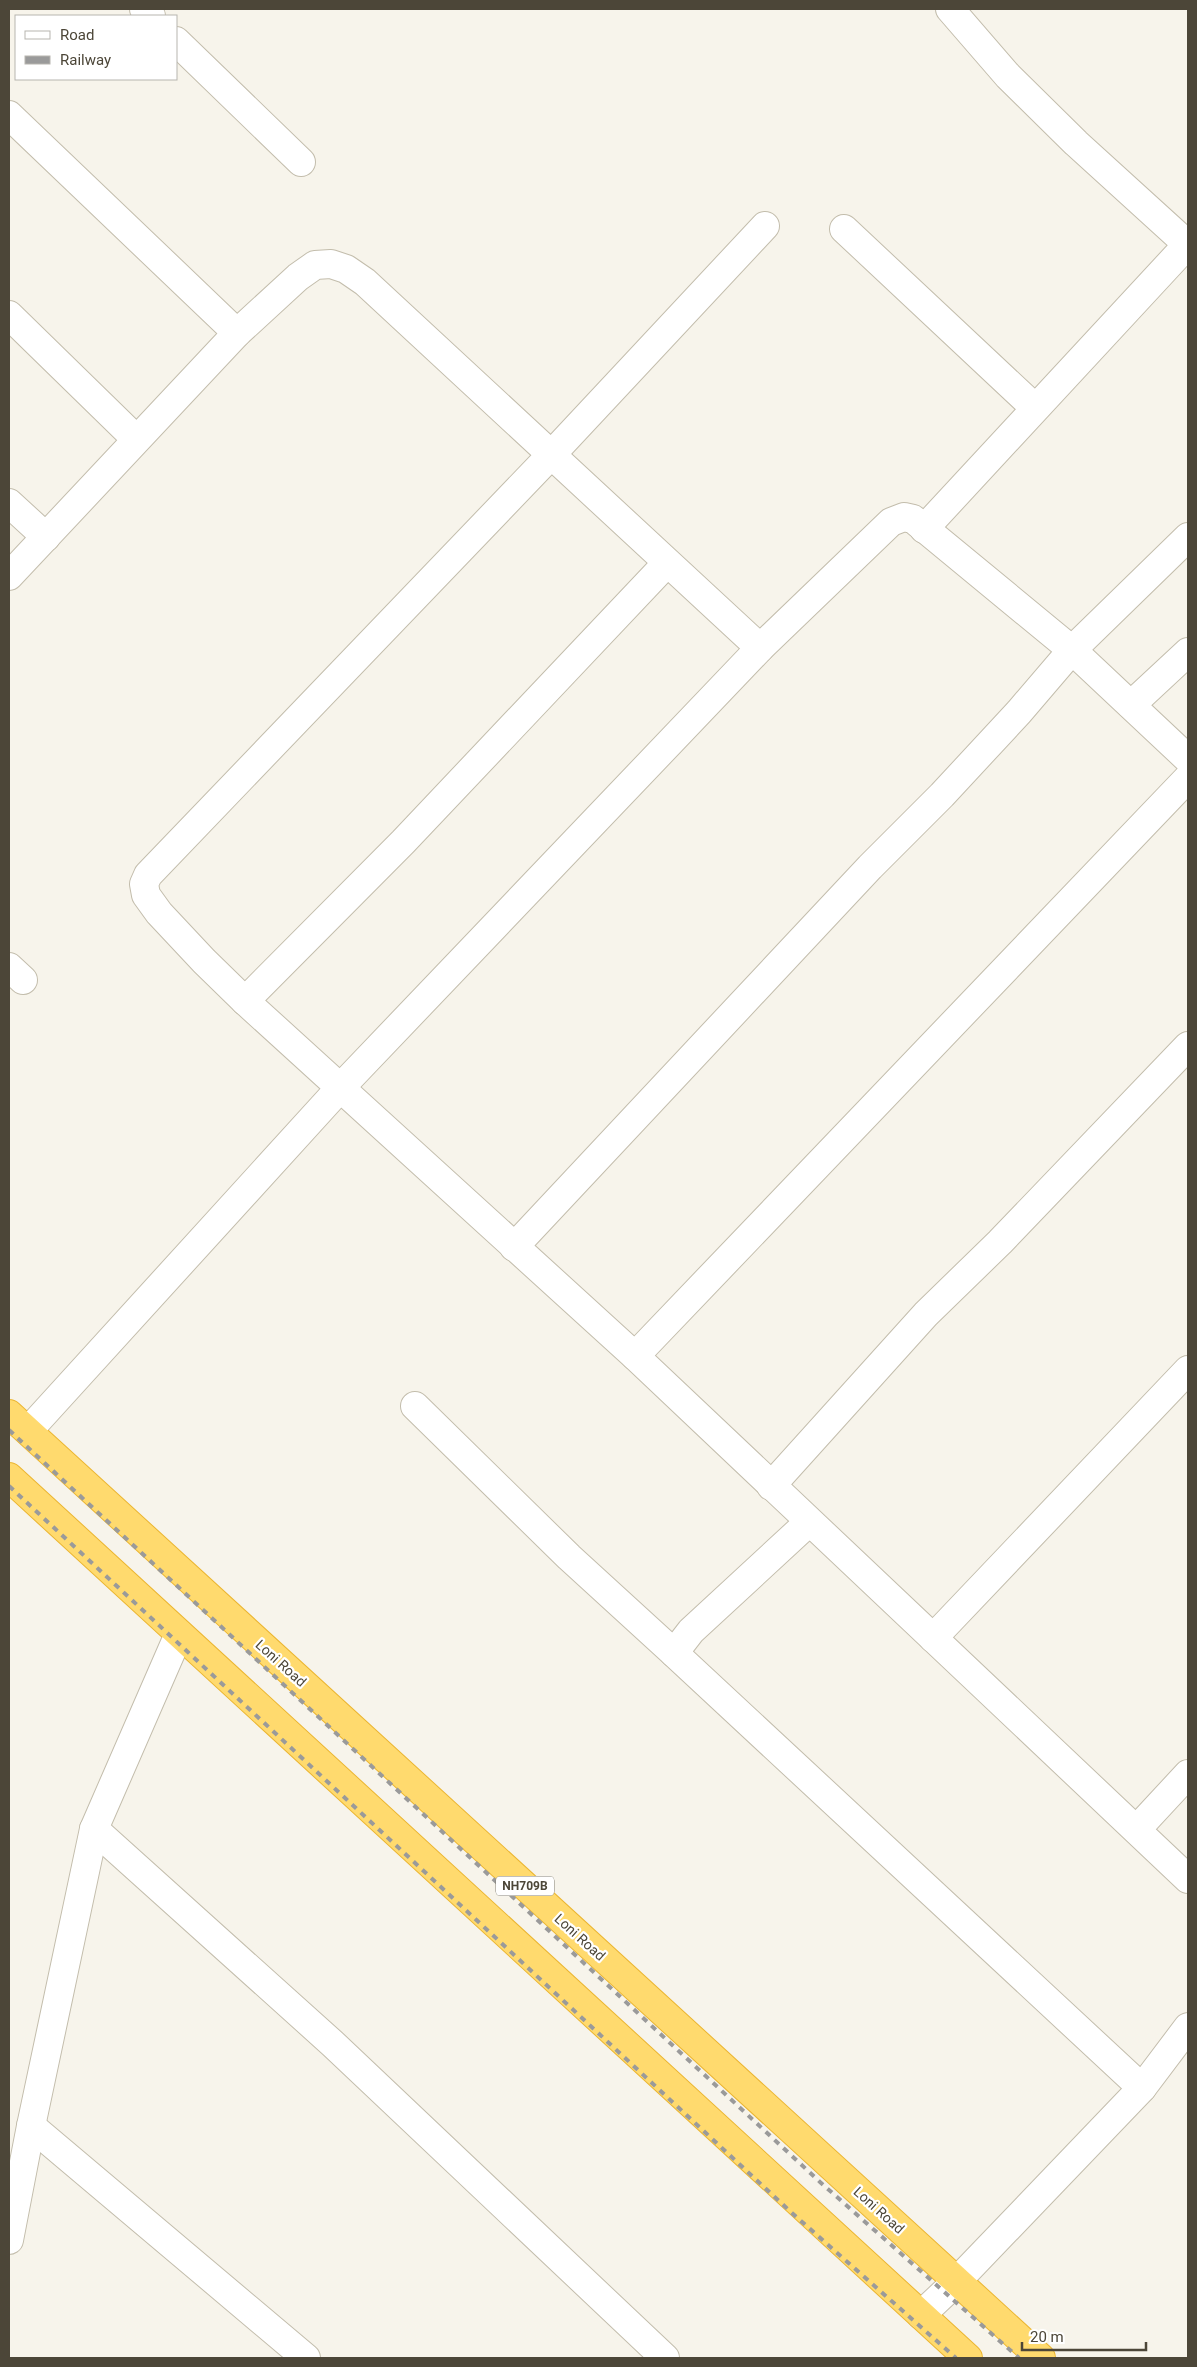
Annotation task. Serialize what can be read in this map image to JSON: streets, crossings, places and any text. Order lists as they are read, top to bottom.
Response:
{
  "streets": {
    "highway": ["Loni Road", "NH709B"]
  },
  "legend": ["Road", "Railway"],
  "scale_bar": "20 m"
}
